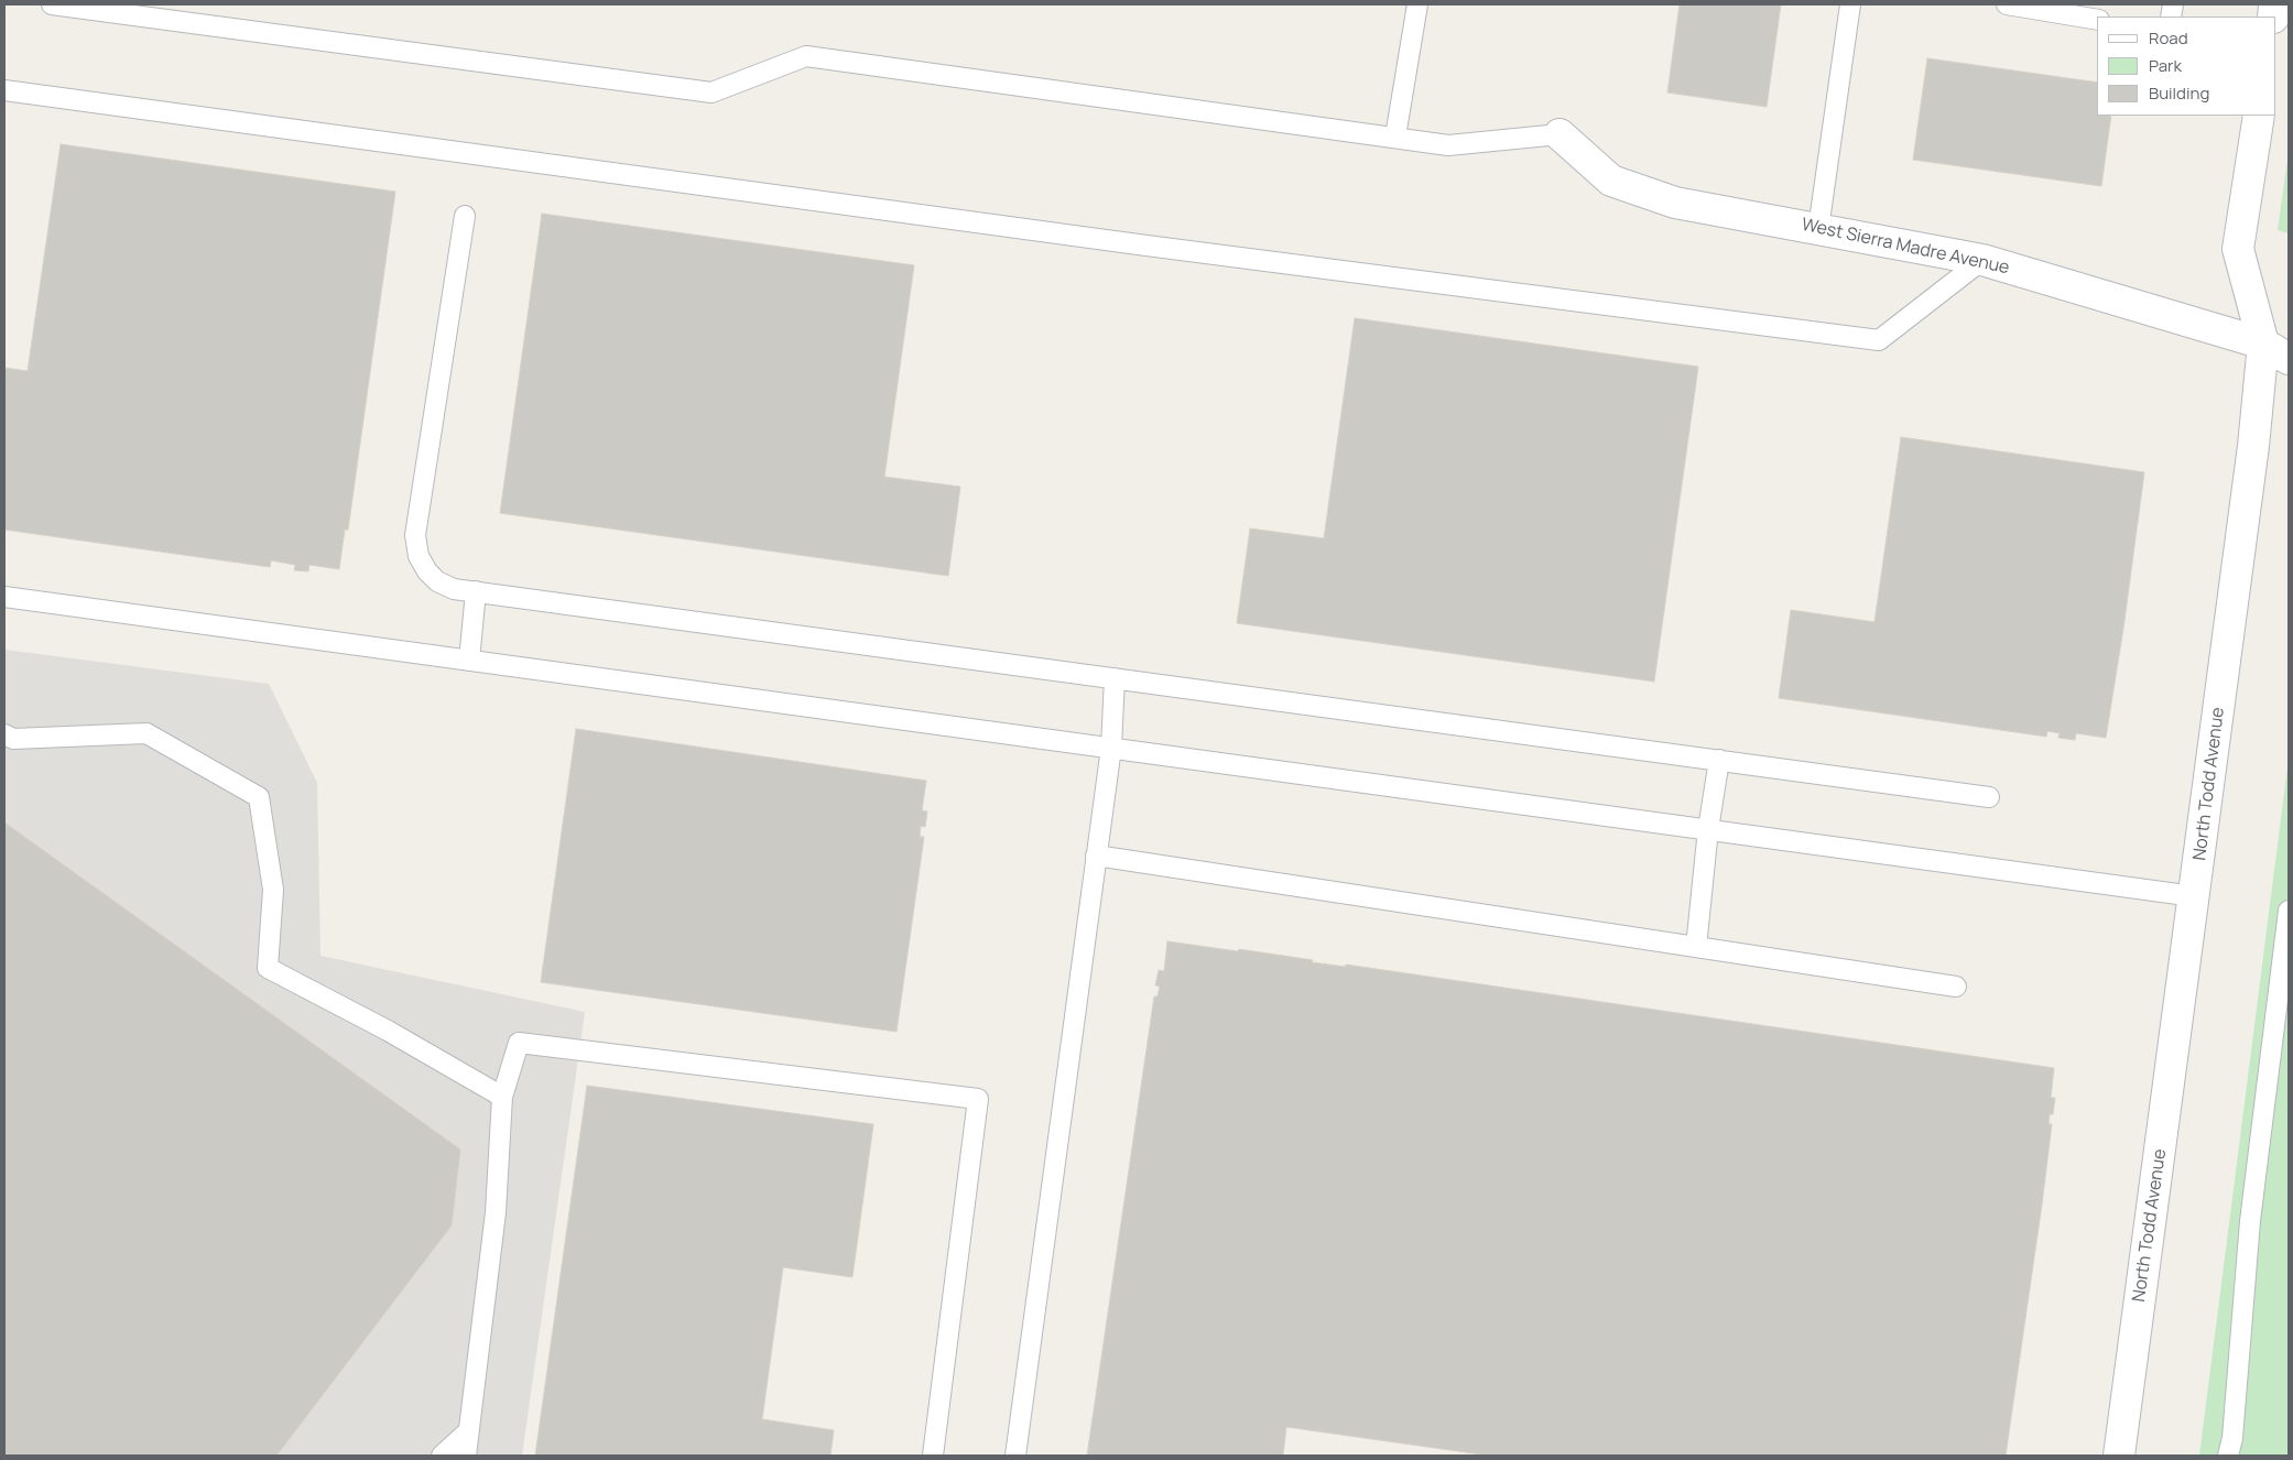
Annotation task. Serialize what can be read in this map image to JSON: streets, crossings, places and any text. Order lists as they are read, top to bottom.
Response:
{
  "streets": {
    "street": ["West Sierra Madre Avenue", "North Todd Avenue"]
  },
  "crossings": [
    ["West Sierra Madre Avenue", "North Todd Avenue"]
  ],
  "legend": ["Road", "Park", "Building"]
}
